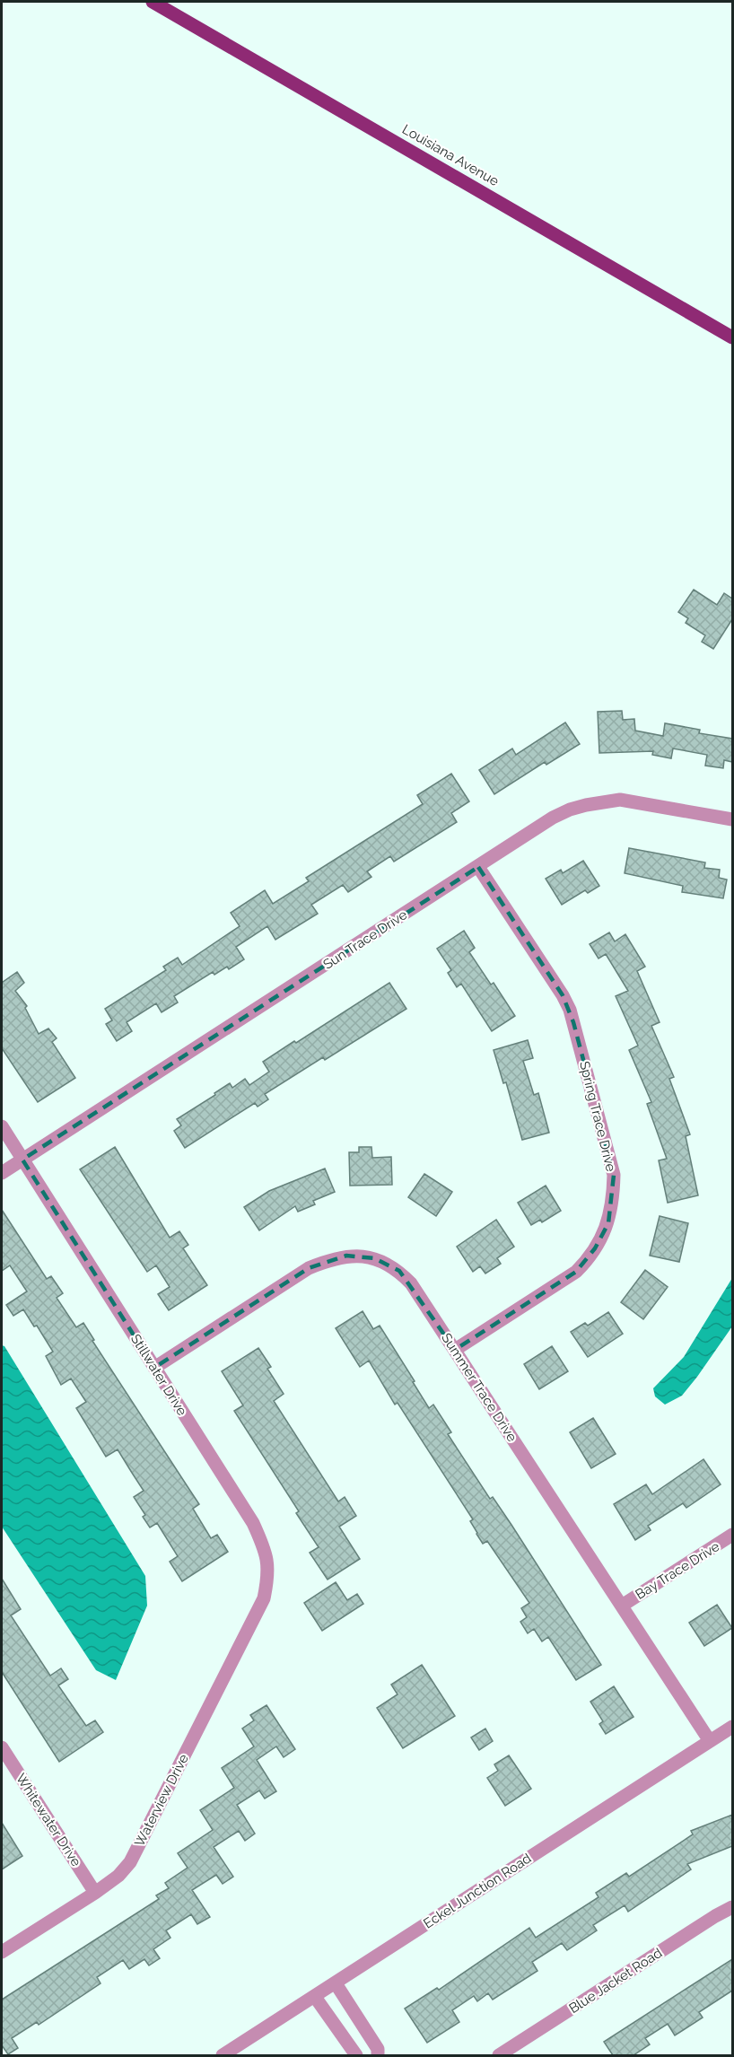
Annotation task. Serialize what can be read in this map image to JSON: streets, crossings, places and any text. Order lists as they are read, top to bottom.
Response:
{
  "streets": {
    "main road": ["Louisiana Avenue"],
    "street": [
      "Sun Trace Drive",
      "Spring Trace Drive",
      "Stillwater Drive",
      "Summer Trace Drive",
      "Bay Trace Drive",
      "Waterview Drive",
      "Whitewater Drive",
      "Eckel Junction Road",
      "Blue Jacket Road"
    ]
  },
  "crossings": [
    ["Sun Trace Drive", "Spring Trace Drive"],
    ["Sun Trace Drive", "Stillwater Drive"],
    ["Spring Trace Drive", "Summer Trace Drive"],
    ["Stillwater Drive", "Summer Trace Drive"],
    ["Stillwater Drive", "Waterview Drive"],
    ["Summer Trace Drive", "Bay Trace Drive"],
    ["Summer Trace Drive", "Eckel Junction Road"],
    ["Waterview Drive", "Whitewater Drive"]
  ]
}
